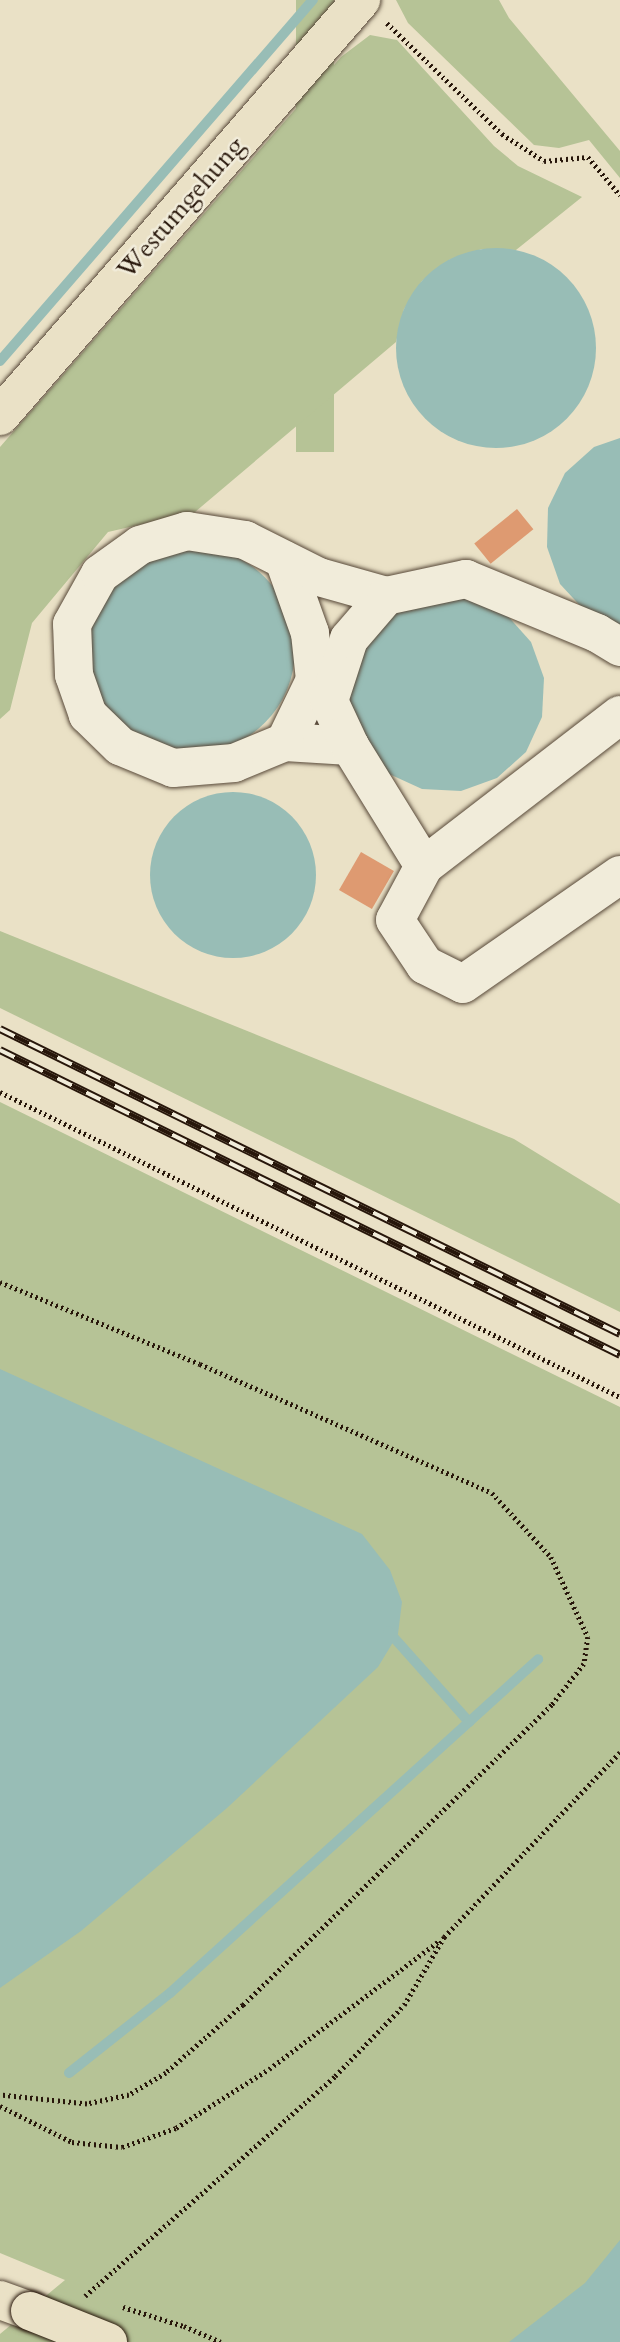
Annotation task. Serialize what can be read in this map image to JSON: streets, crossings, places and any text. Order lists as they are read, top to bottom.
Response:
{
  "streets": {
    "main road": ["Westumgehung"]
  }
}
